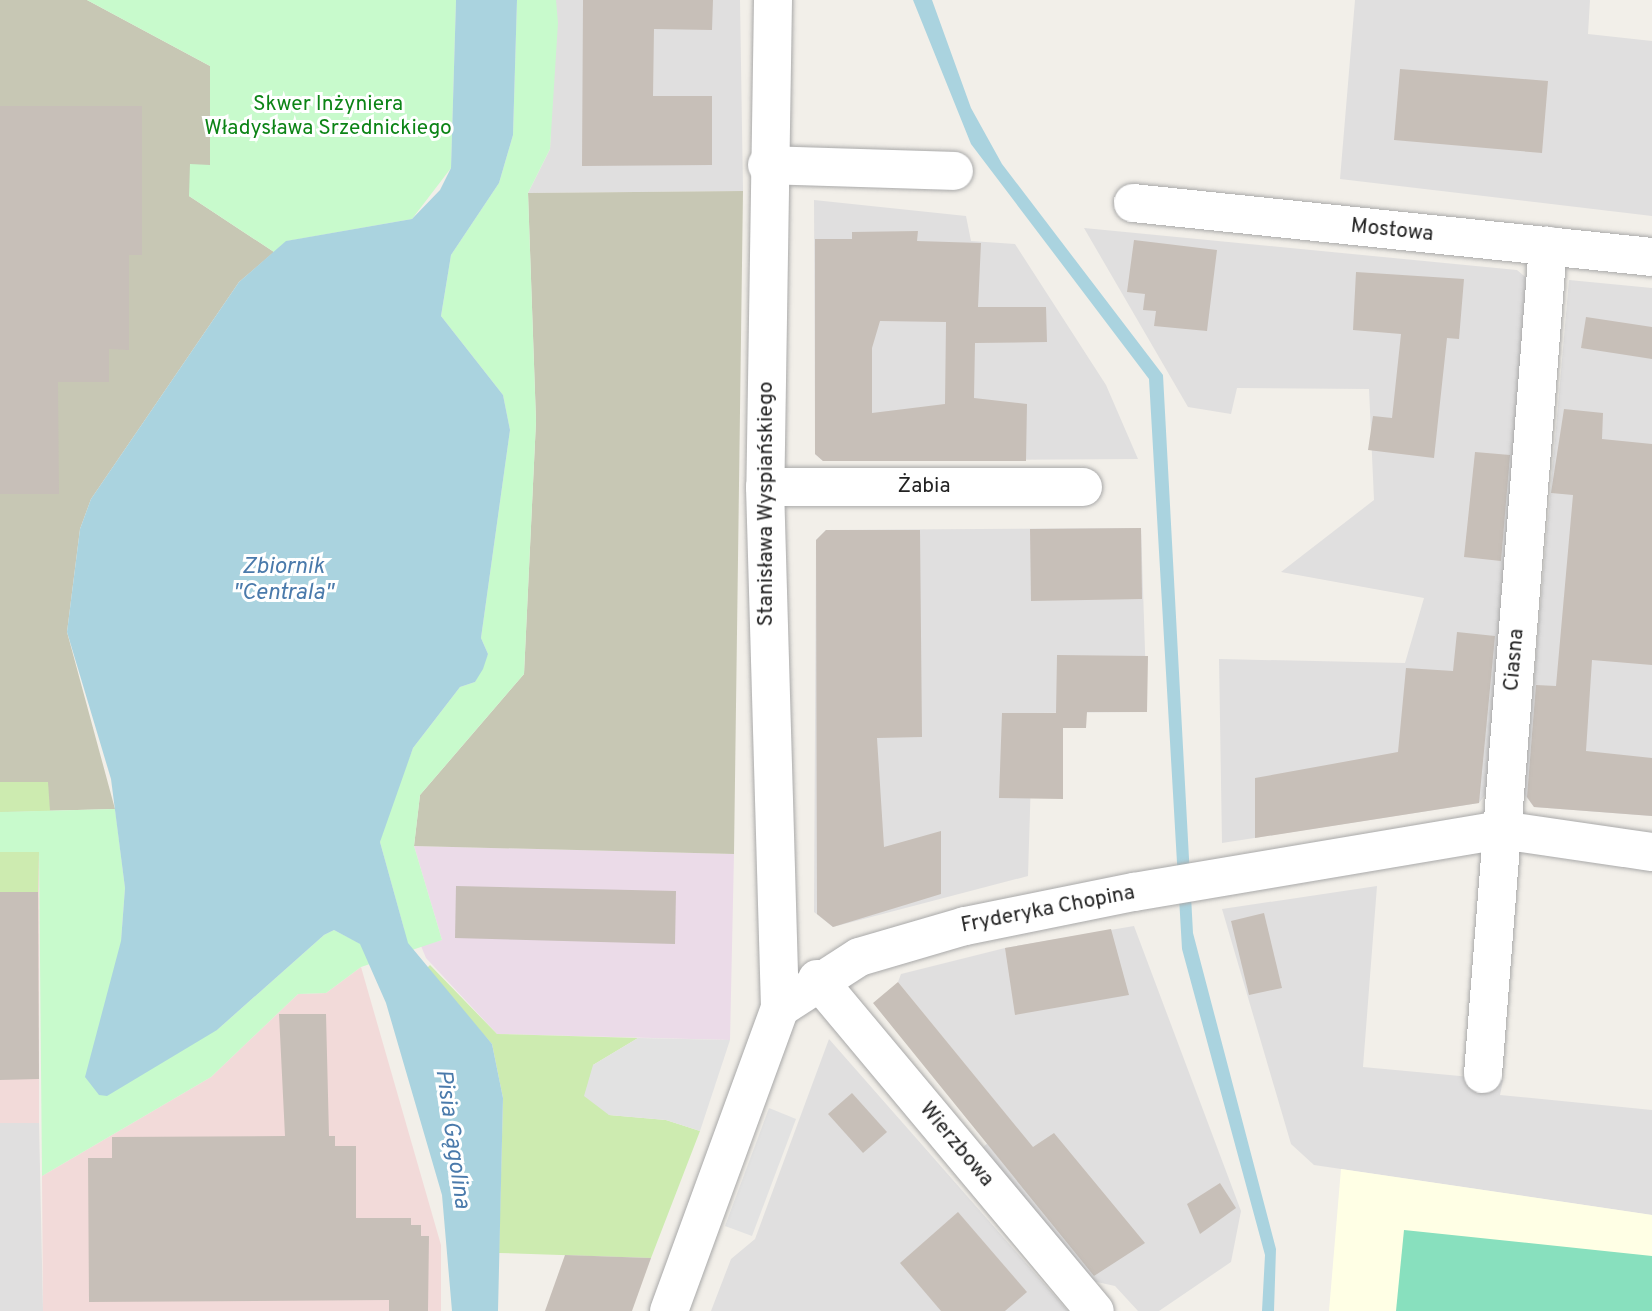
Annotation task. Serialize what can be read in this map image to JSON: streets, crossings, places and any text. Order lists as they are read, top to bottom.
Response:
{
  "streets": {
    "street": [
      "Mostowa",
      "Żabia",
      "Stanisława Wyspiańskiego",
      "Ciasna",
      "Fryderyka Chopina",
      "Wierzbowa"
    ]
  },
  "crossings": [
    ["Mostowa", "Ciasna"],
    ["Żabia", "Stanisława Wyspiańskiego"],
    ["Stanisława Wyspiańskiego", "Fryderyka Chopina"],
    ["Ciasna", "Fryderyka Chopina"],
    ["Fryderyka Chopina", "Wierzbowa"]
  ],
  "water": ["Zbiornik \"Centrala\"", "Pisia Gągolina"],
  "parks": ["Skwer Inżyniera Władysława Srzednickiego"]
}
